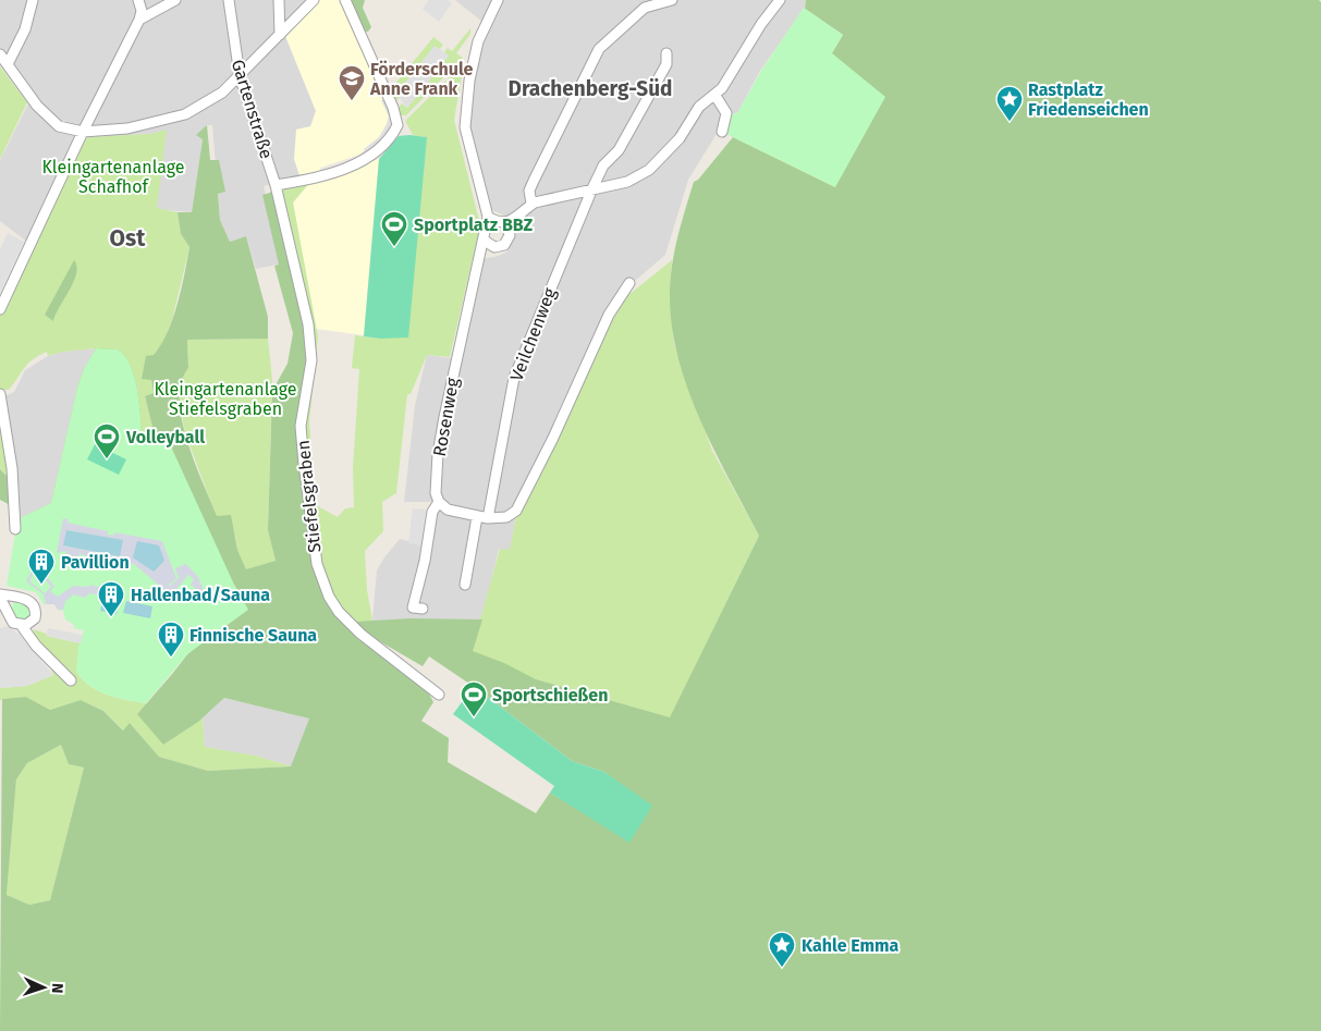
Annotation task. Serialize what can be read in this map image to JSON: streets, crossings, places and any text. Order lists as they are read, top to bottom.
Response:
{
  "streets": {
    "street": [
      "Gartenstraße",
      "Veilchenweg",
      "Rosenweg",
      "Stiefelsgraben"
    ]
  },
  "crossings": [
    ["Gartenstraße", "Stiefelsgraben"]
  ],
  "districts": ["Drachenberg-Süd", "Ost"],
  "parks": ["Kleingartenanlage Schafhof", "Kleingartenanlage Stiefelsgraben"],
  "places": {
    "school or university": ["Förderschule Anne Frank"],
    "place": ["Rastplatz Friedenseichen", "Kahle Emma"],
    "sports": ["Sportplatz BBZ", "Volleyball", "Sportschießen"],
    "building": ["Pavillion", "Hallenbad/Sauna", "Finnische Sauna"]
  },
  "north": "right"
}
